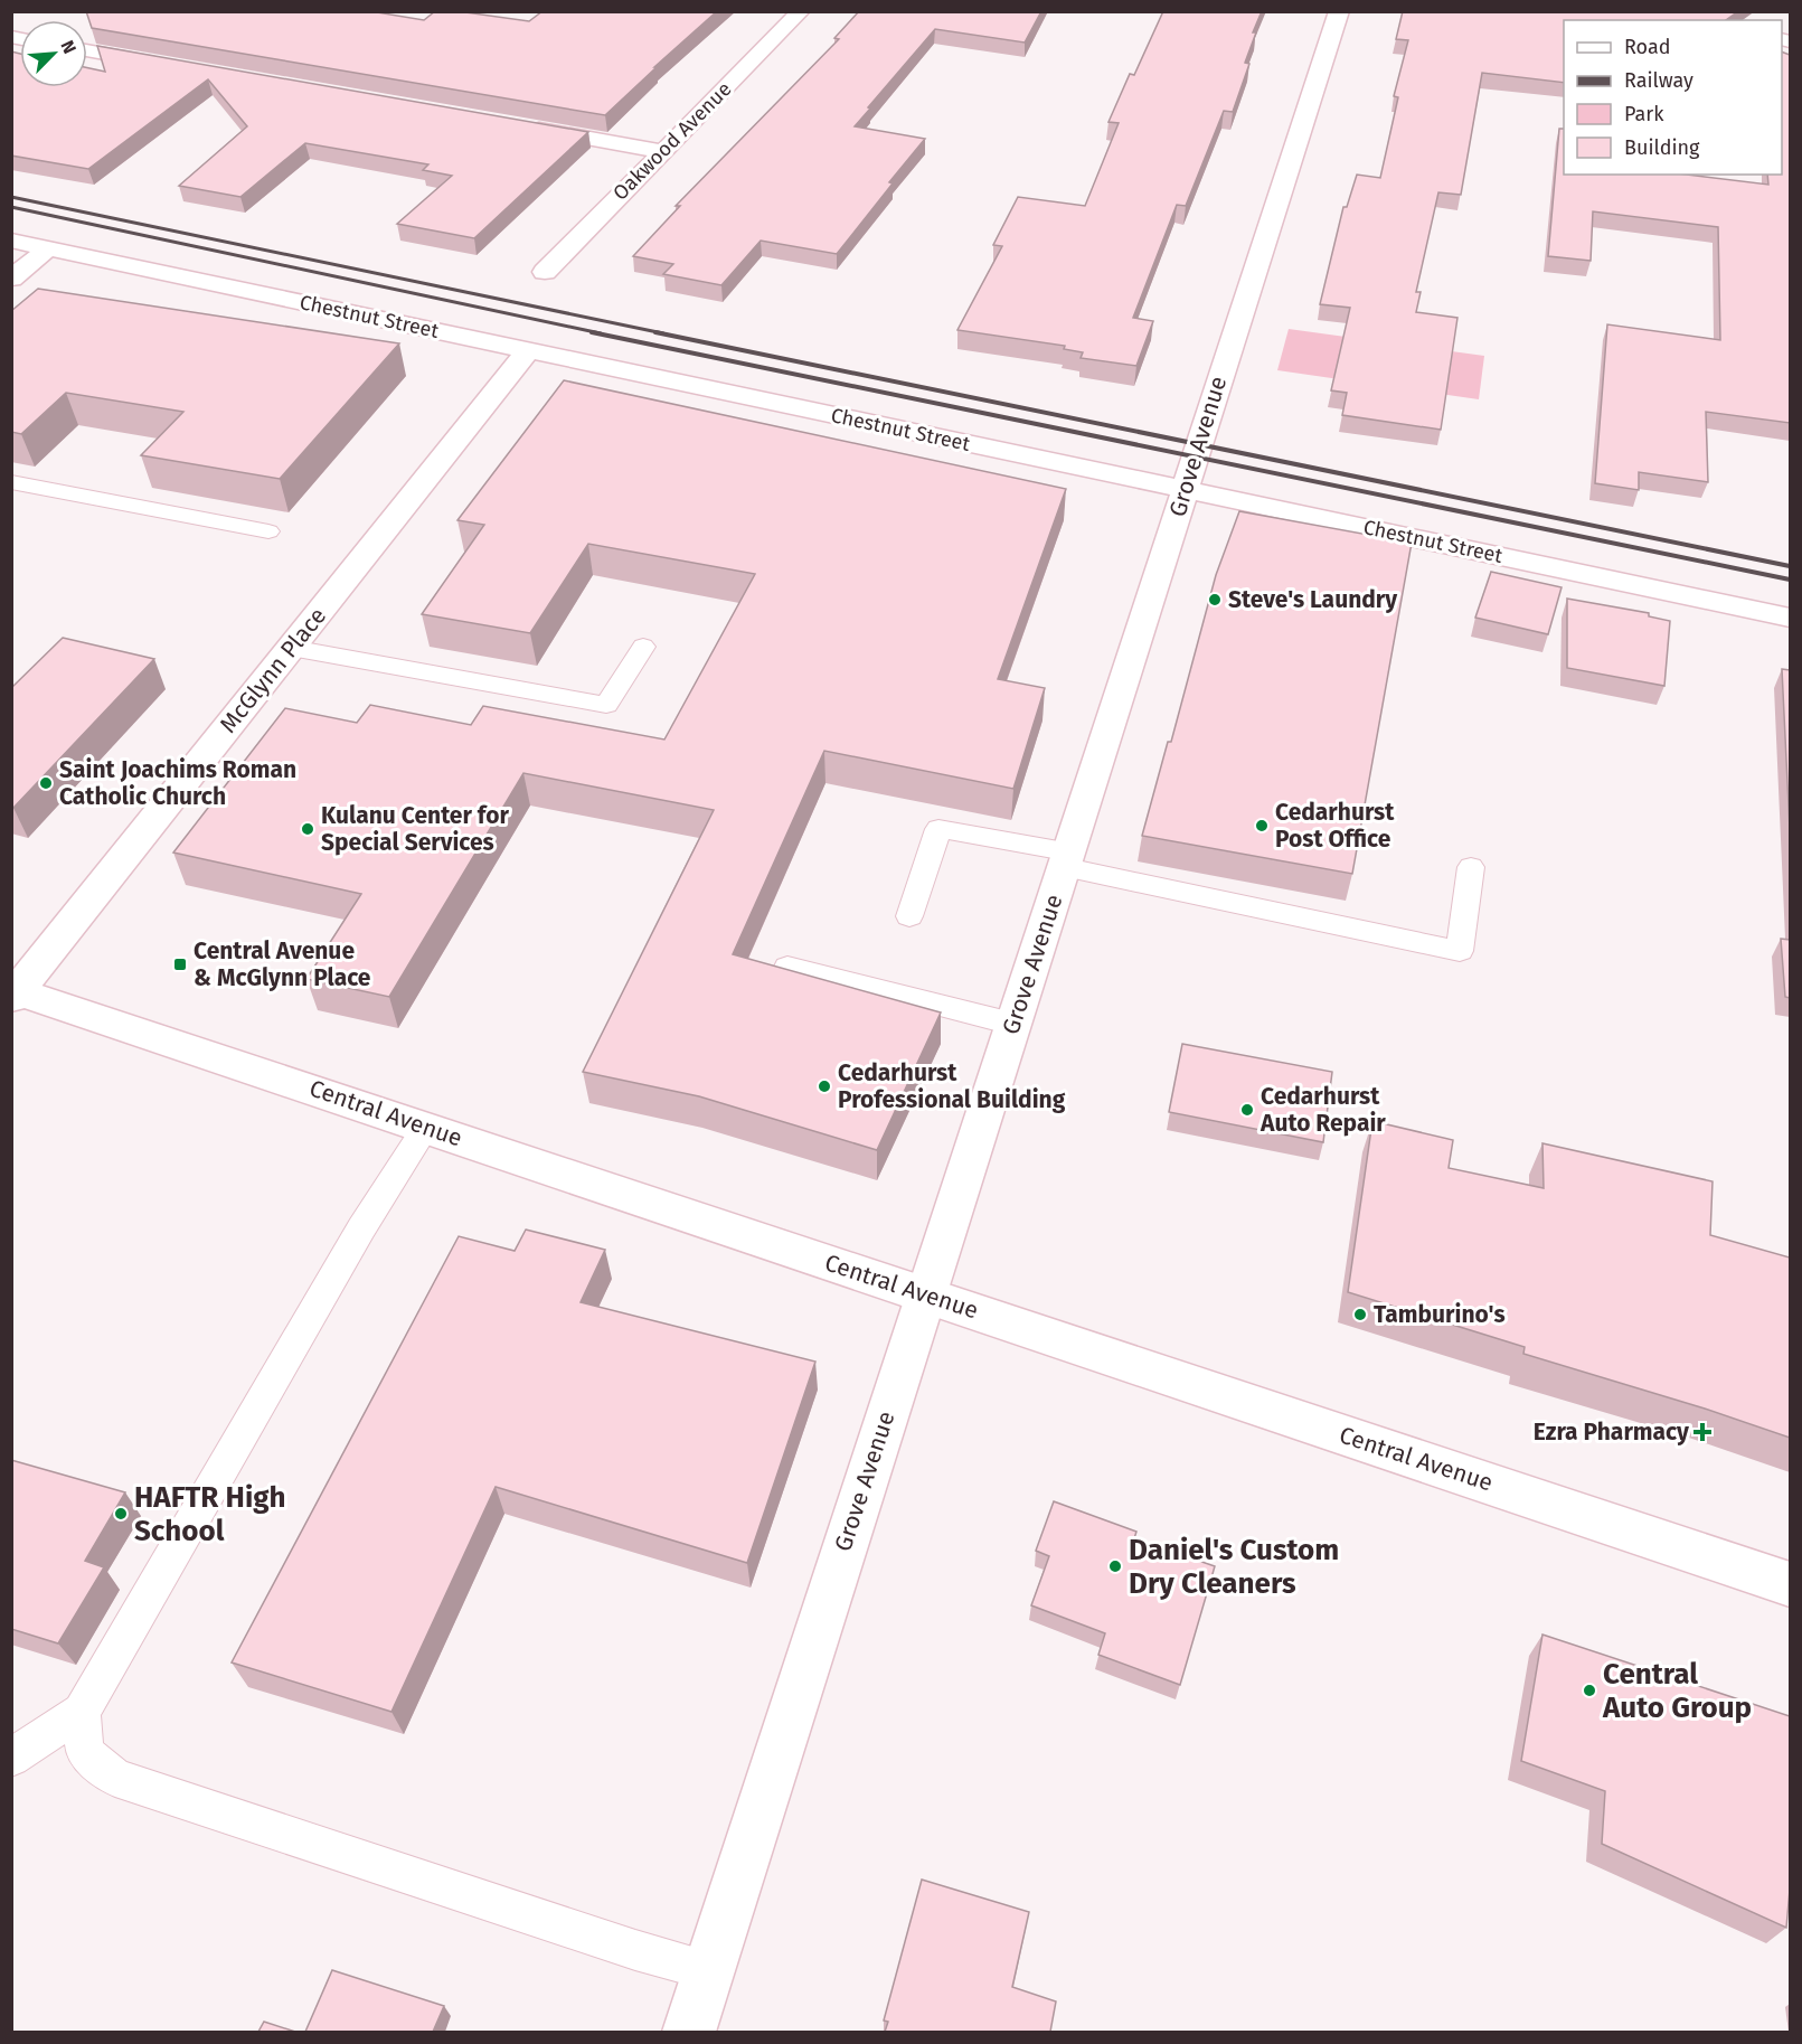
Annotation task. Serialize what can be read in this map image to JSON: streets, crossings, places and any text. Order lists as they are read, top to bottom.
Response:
{
  "streets": {
    "street": [
      "Oakwood Avenue",
      "Chestnut Street",
      "Grove Avenue",
      "McGlynn Place",
      "Central Avenue"
    ]
  },
  "crossings": [
    ["Chestnut Street", "Grove Avenue"],
    ["Chestnut Street", "McGlynn Place"],
    ["Grove Avenue", "Central Avenue"],
    ["McGlynn Place", "Central Avenue"]
  ],
  "places": {
    "other": [
      "Steve's Laundry",
      "Saint Joachims Roman Catholic Church",
      "Cedarhurst Post Office",
      "Kulanu Center for Special Services",
      "Cedarhurst Professional Building",
      "Cedarhurst Auto Repair",
      "Tamburino's",
      "HAFTR High School",
      "Daniel's Custom Dry Cleaners",
      "Central Auto Group"
    ],
    "transit": ["Central Avenue & McGlynn Place"],
    "health": ["Ezra Pharmacy"]
  },
  "legend": [
    "Road",
    "Railway",
    "Park",
    "Building"
  ],
  "north": "top right"
}
